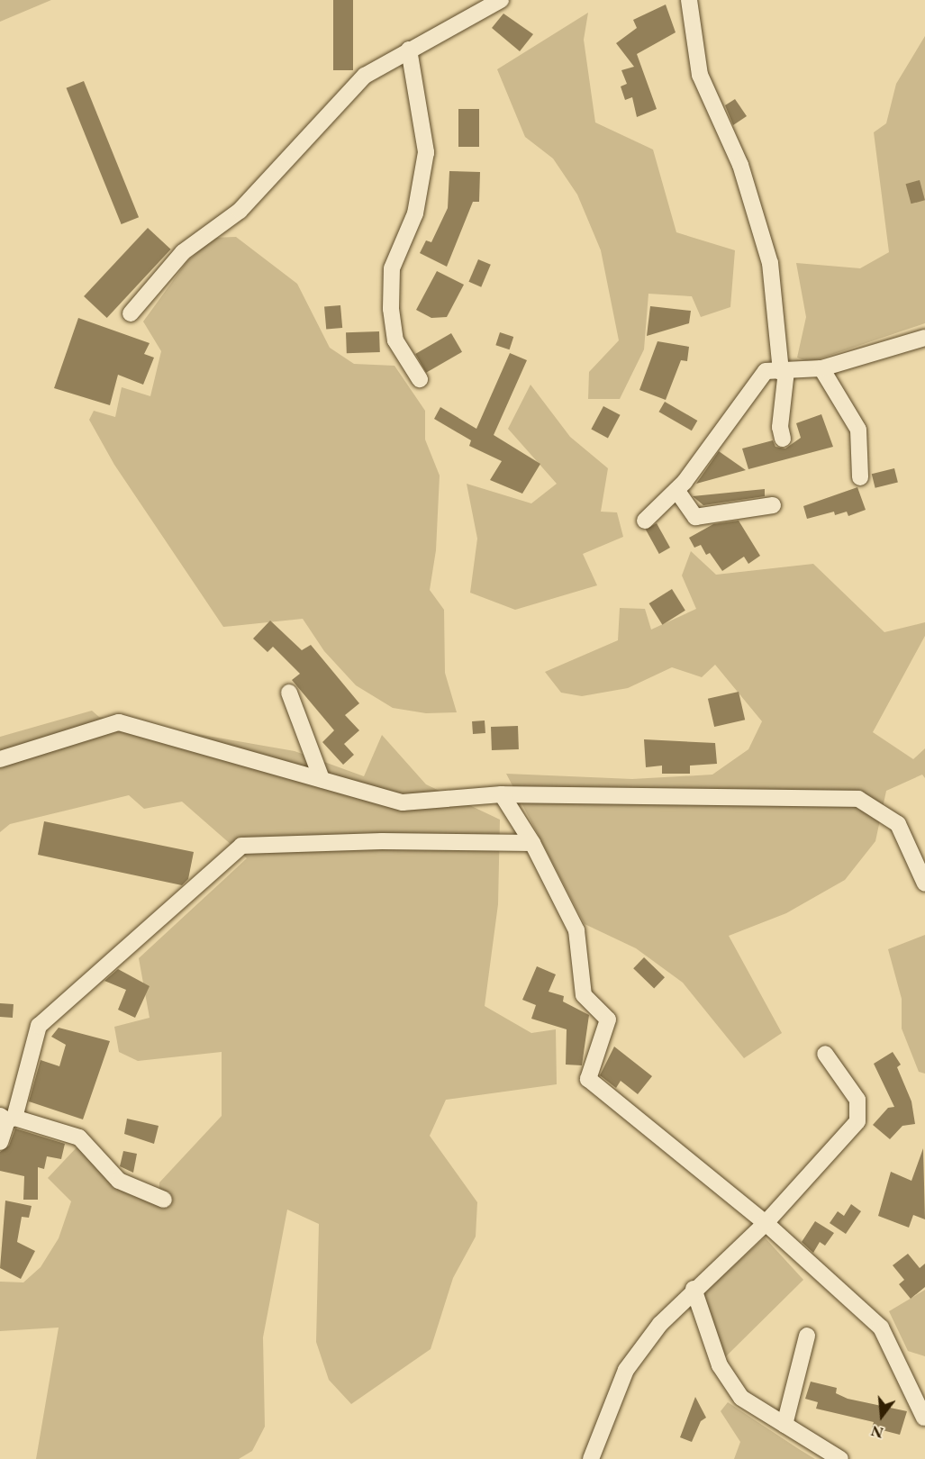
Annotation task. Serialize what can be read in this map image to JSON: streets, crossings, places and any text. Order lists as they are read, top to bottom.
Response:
{
  "north": "bottom"
}
